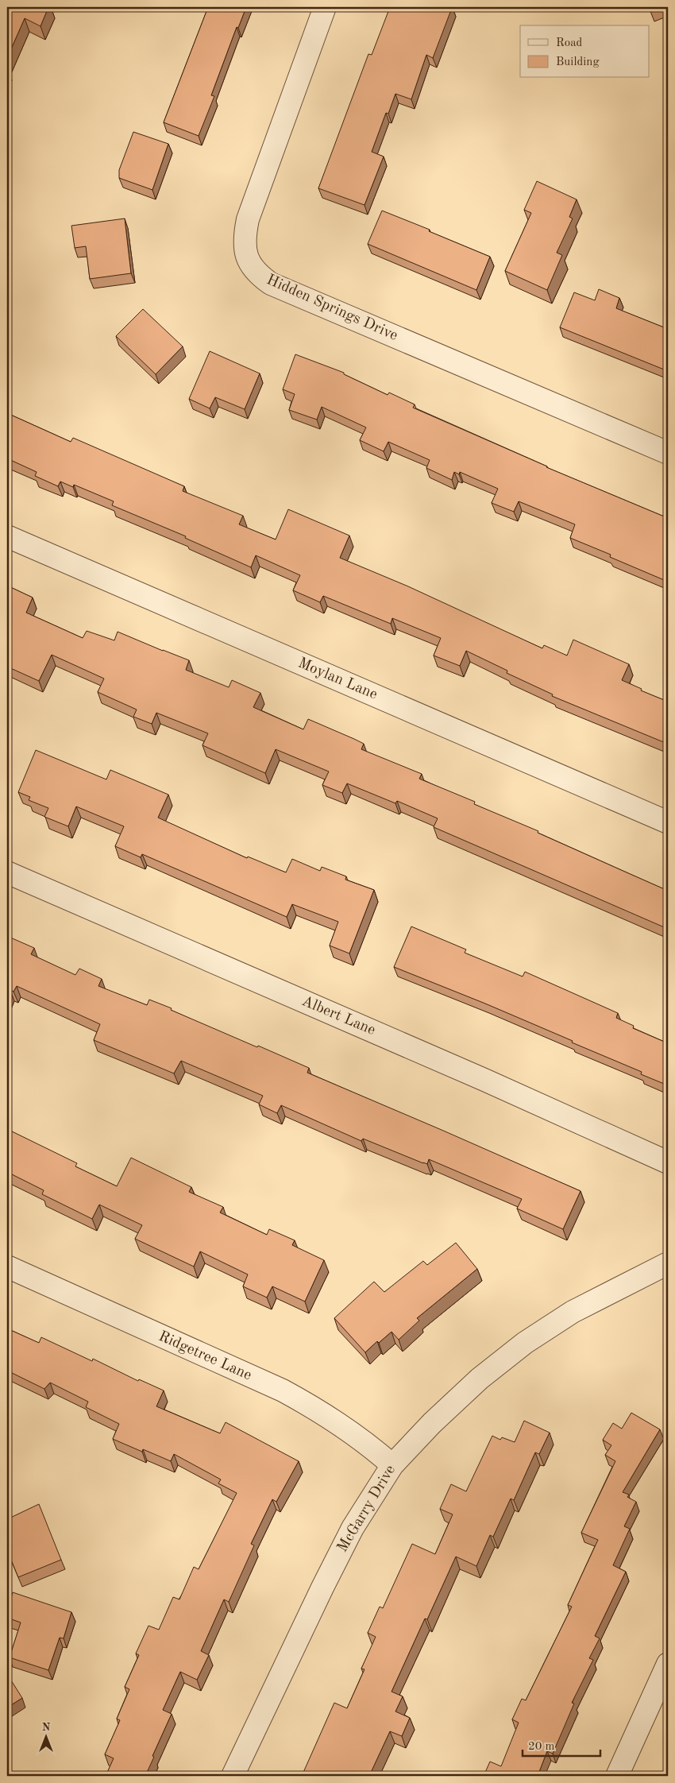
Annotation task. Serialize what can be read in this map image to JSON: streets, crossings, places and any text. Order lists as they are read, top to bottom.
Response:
{
  "streets": {
    "street": [
      "Hidden Springs Drive",
      "Moylan Lane",
      "Albert Lane",
      "Ridgetree Lane",
      "McGarry Drive"
    ]
  },
  "crossings": [
    ["Ridgetree Lane", "McGarry Drive"]
  ],
  "legend": ["Road", "Building"],
  "scale_bar": "20 m",
  "north": "top"
}
